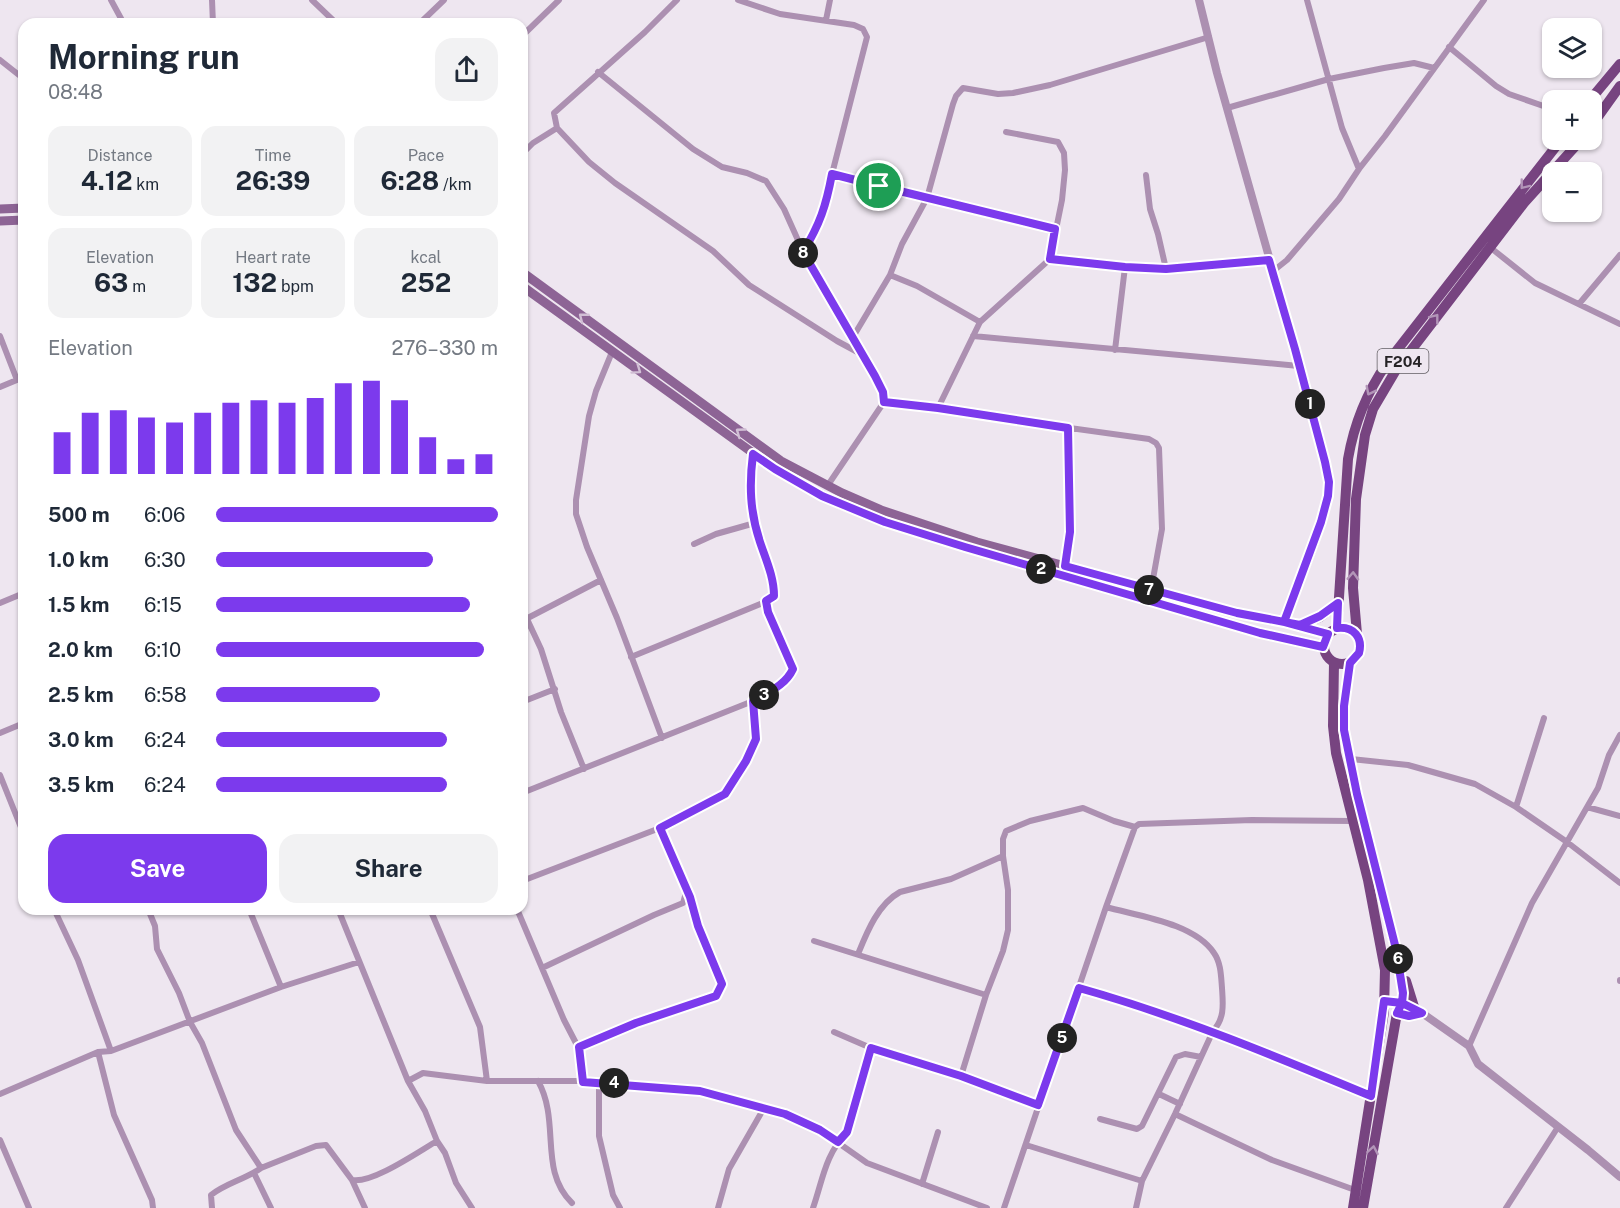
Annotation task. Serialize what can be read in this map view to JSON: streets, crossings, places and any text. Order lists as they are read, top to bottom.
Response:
{
  "streets": {
    "main road": ["F204"]
  },
  "page": {
    "map_buttons": ["+", "−"],
    "heading": ["Morning run", "08:48"],
    "stats": [
      ["Distance", "4.12 km"],
      ["Time", "26:39"],
      ["Pace", "6:28 /km"],
      ["Elevation", "63 m"],
      ["Heart rate", "132 bpm"],
      ["kcal", "252"]
    ],
    "pins": [
      "8",
      "1",
      "2",
      "7",
      "3",
      "6",
      "5",
      "4"
    ],
    "chart": ["Elevation", "276–330 m"],
    "list": [
      {
        "name": "500 m",
        "note": "6:06"
      },
      {
        "name": "1.0 km",
        "note": "6:30"
      },
      {
        "name": "1.5 km",
        "note": "6:15"
      },
      {
        "name": "2.0 km",
        "note": "6:10"
      },
      {
        "name": "2.5 km",
        "note": "6:58"
      },
      {
        "name": "3.0 km",
        "note": "6:24"
      },
      {
        "name": "3.5 km",
        "note": "6:24"
      }
    ],
    "buttons": ["Save", "Share"]
  }
}
